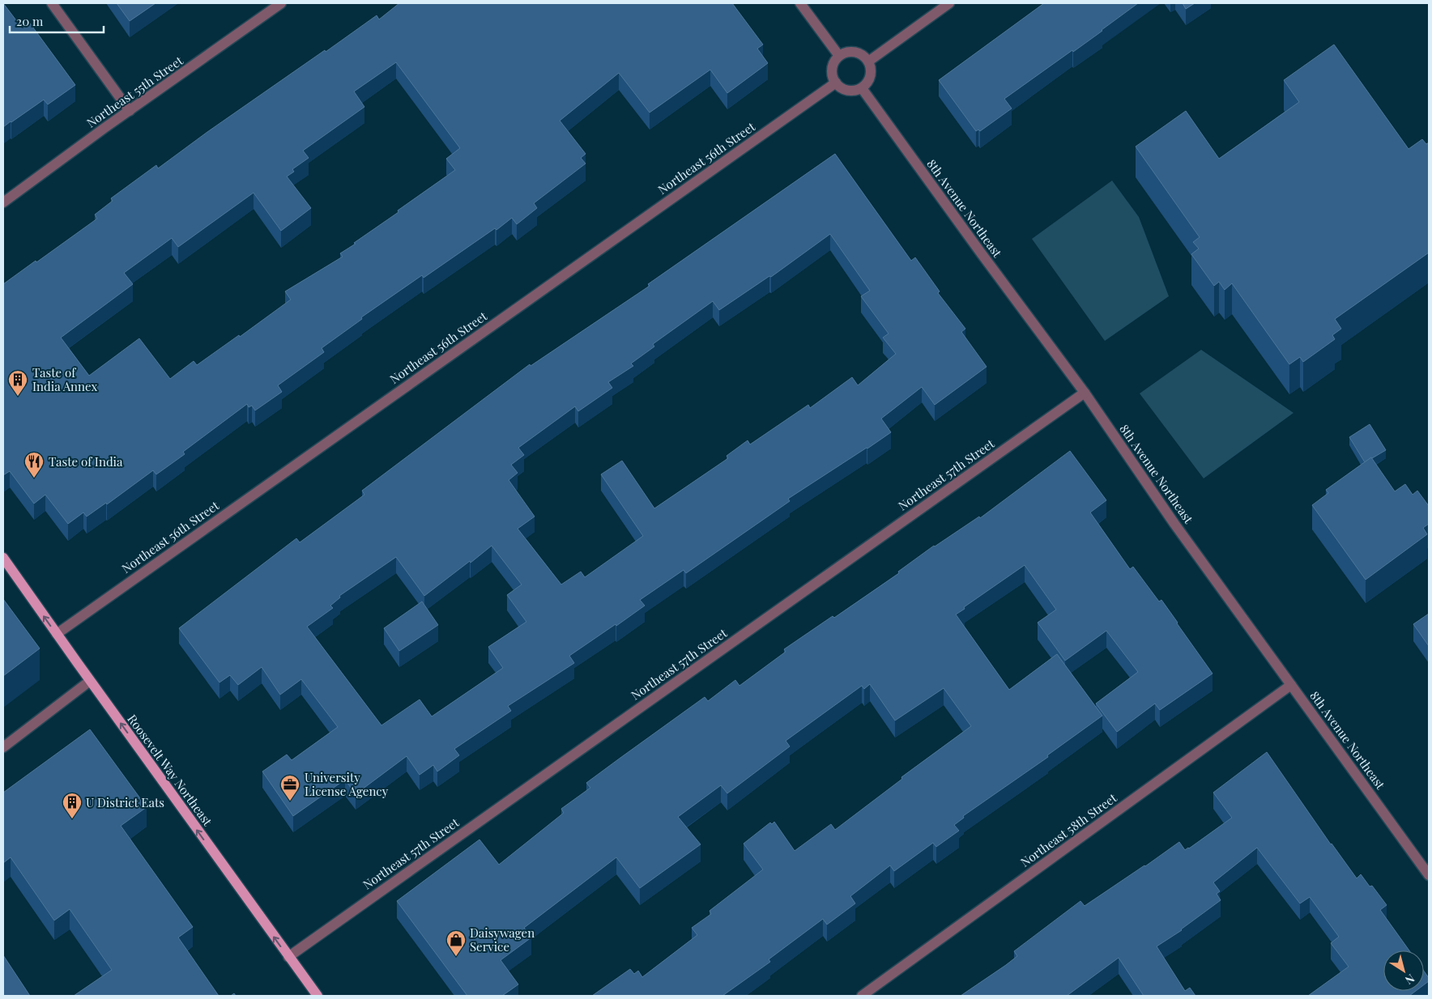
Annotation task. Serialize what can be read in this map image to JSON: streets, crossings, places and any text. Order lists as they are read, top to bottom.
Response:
{
  "streets": {
    "main road": ["Roosevelt Way Northeast"],
    "street": [
      "Northeast 55th Street",
      "Northeast 56th Street",
      "8th Avenue Northeast",
      "Northeast 57th Street",
      "Northeast 58th Street"
    ]
  },
  "crossings": [
    ["Northeast 56th Street", "8th Avenue Northeast"],
    ["Northeast 56th Street", "Roosevelt Way Northeast"],
    ["8th Avenue Northeast", "Northeast 57th Street"],
    ["8th Avenue Northeast", "Northeast 58th Street"],
    ["Northeast 57th Street", "Roosevelt Way Northeast"]
  ],
  "one_way": ["Roosevelt Way Northeast"],
  "places": {
    "building": ["Taste of India Annex", "U District Eats"],
    "restaurant": ["Taste of India"],
    "office": ["University License Agency"],
    "shop": ["Daisywagen Service"]
  },
  "scale_bar": "20 m",
  "north": "bottom right"
}
